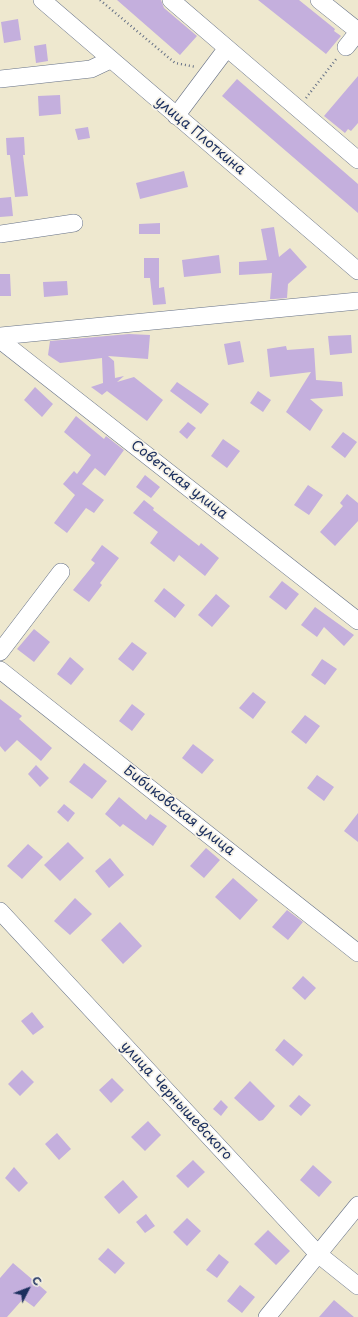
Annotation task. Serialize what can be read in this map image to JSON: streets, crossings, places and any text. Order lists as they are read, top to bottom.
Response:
{
  "streets": {
    "street": [
      "улица Плоткина",
      "Советская улица",
      "Бибиковская улица",
      "улица Чернышевского"
    ]
  },
  "north": "top right"
}
